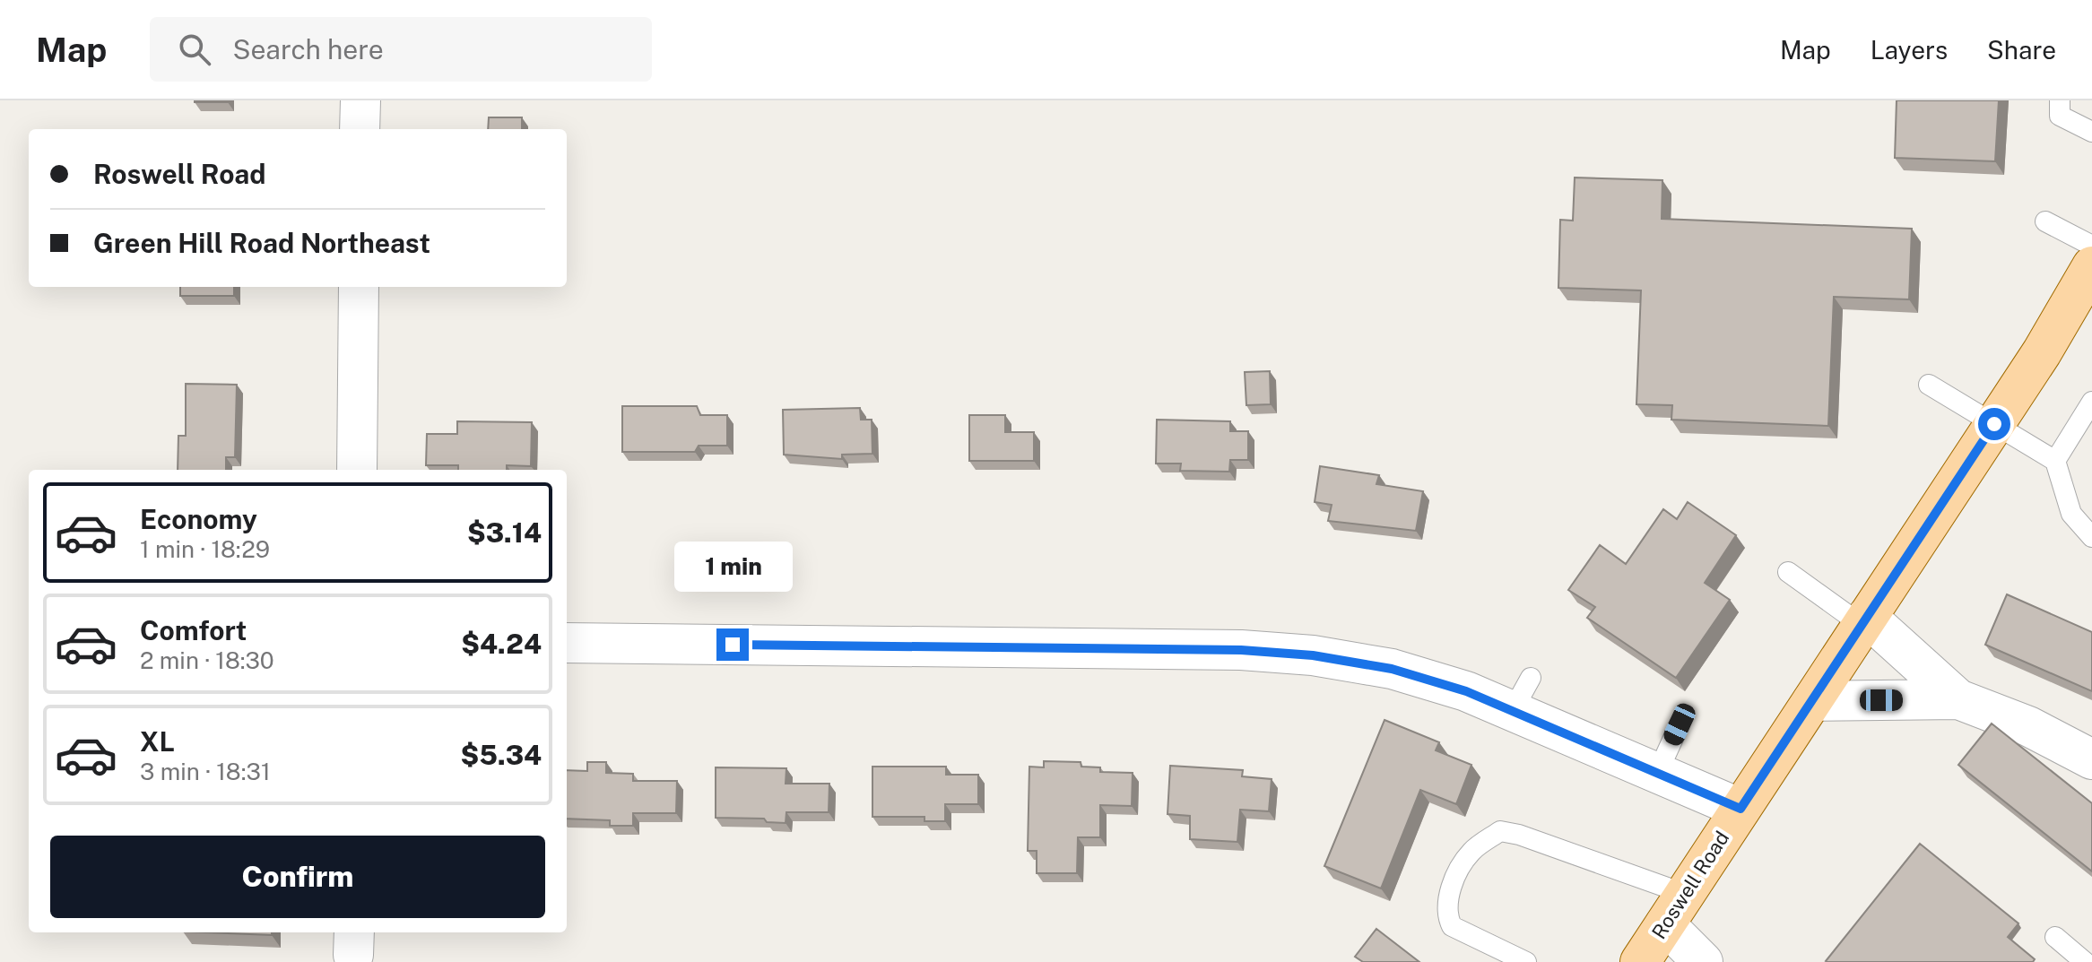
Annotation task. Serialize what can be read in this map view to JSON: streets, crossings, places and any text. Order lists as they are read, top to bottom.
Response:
{
  "streets": {
    "main road": ["Roswell Road"]
  },
  "page": {
    "header": "Map",
    "search": "Search here",
    "nav": ["Map", "Layers", "Share"],
    "banner": ["Roswell Road", "Green Hill Road Northeast"],
    "list": [
      {
        "name": "Economy",
        "note": "1 min · 18:29",
        "value": "$3.14"
      },
      {
        "name": "Comfort",
        "note": "2 min · 18:30",
        "value": "$4.24"
      },
      {
        "name": "XL",
        "note": "3 min · 18:31",
        "value": "$5.34"
      }
    ],
    "bubble": "1 min",
    "buttons": "Confirm"
  }
}
